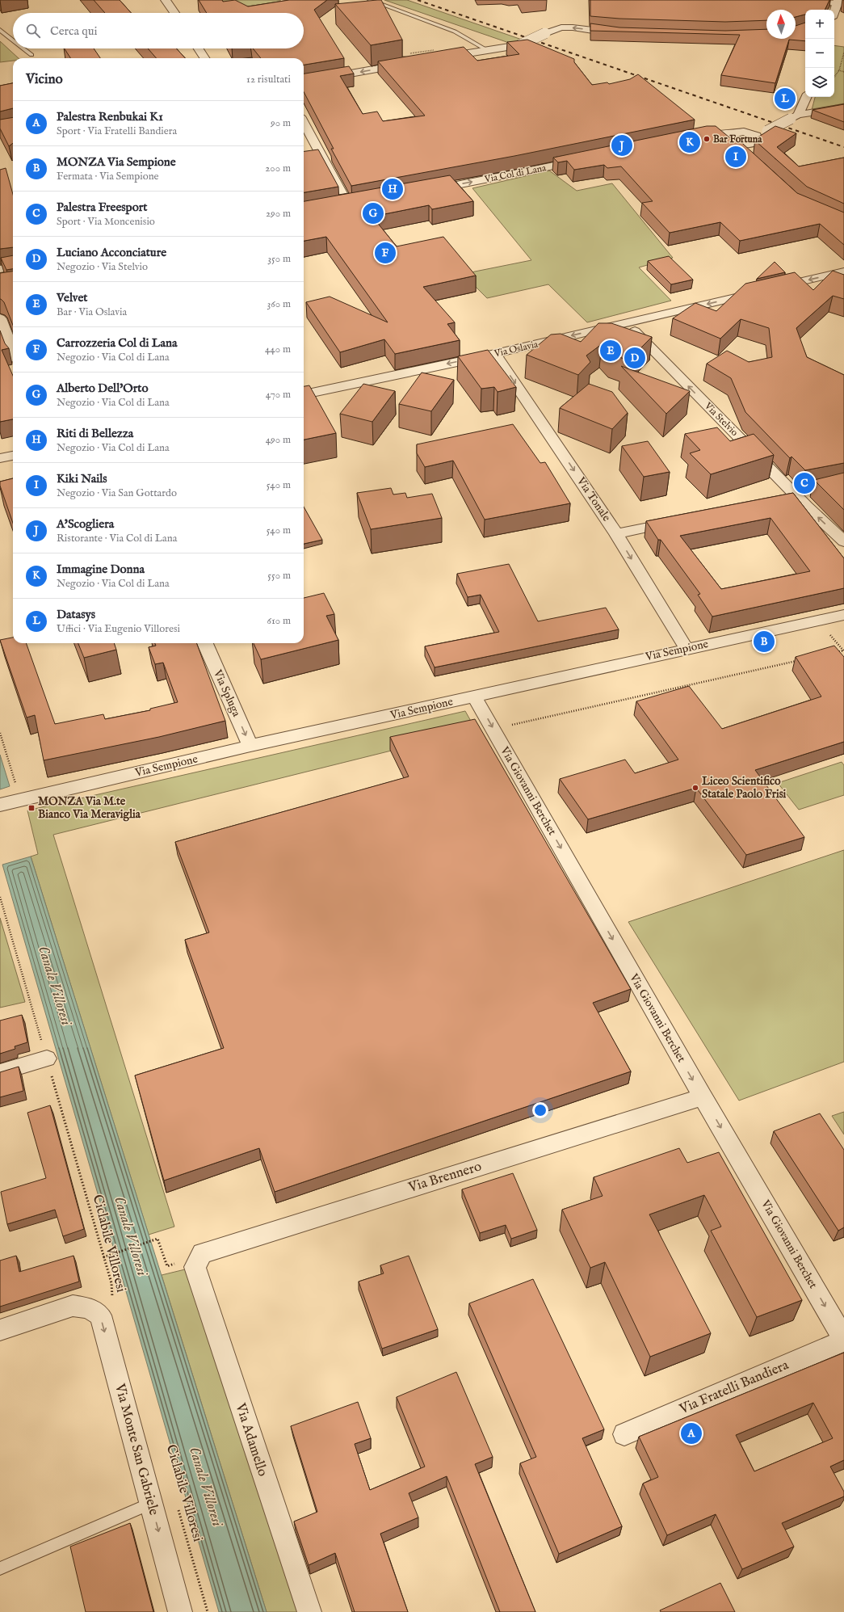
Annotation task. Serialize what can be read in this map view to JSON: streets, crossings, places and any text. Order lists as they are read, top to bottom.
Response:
{
  "streets": {
    "street": [
      "Via Col di Lana",
      "Via Oslavia",
      "Via Stelvio",
      "Via Tonale",
      "Via Sempione",
      "Via Spluga",
      "Via Giovanni Berchet",
      "Via Brennero",
      "Via Fratelli Bandiera",
      "Via Adamello",
      "Via Monte San Gabriele"
    ],
    "path": ["Ciclabile Villoresi"]
  },
  "crossings": [
    ["Via Oslavia", "Via Stelvio"],
    ["Via Oslavia", "Via Tonale"],
    ["Via Tonale", "Via Sempione"],
    ["Via Sempione", "Via Spluga"],
    ["Via Sempione", "Via Giovanni Berchet"],
    ["Via Giovanni Berchet", "Via Brennero"],
    ["Via Giovanni Berchet", "Via Fratelli Bandiera"],
    ["Via Brennero", "Via Adamello"]
  ],
  "one_way": [
    "Via Oslavia",
    "Via Stelvio",
    "Via Tonale",
    "Via Spluga",
    "Via Giovanni Berchet",
    "Via Monte San Gabriele"
  ],
  "water": ["Canale Villoresi"],
  "places": {
    "other": ["Bar Fortuna", "Liceo Scientifico Statale Paolo Frisi"],
    "transit": ["MONZA Via M.te Bianco Via Meraviglia"]
  },
  "north": "top",
  "page": {
    "map_buttons": ["+", "−"],
    "search": "Cerca qui",
    "heading": ["Vicino", "12 risultati"],
    "pins": [
      "L",
      "K",
      "J",
      "I",
      "H",
      "G",
      "F",
      "E",
      "D",
      "C",
      "B",
      "A"
    ],
    "list": [
      {
        "mark": "A",
        "name": "Palestra Renbukai K1",
        "note": "Sport · Via Fratelli Bandiera",
        "value": "90 m"
      },
      {
        "mark": "B",
        "name": "MONZA Via Sempione",
        "note": "Fermata · Via Sempione",
        "value": "200 m"
      },
      {
        "mark": "C",
        "name": "Palestra Freesport",
        "note": "Sport · Via Moncenisio",
        "value": "290 m"
      },
      {
        "mark": "D",
        "name": "Luciano Acconciature",
        "note": "Negozio · Via Stelvio",
        "value": "350 m"
      },
      {
        "mark": "E",
        "name": "Velvet",
        "note": "Bar · Via Oslavia",
        "value": "360 m"
      },
      {
        "mark": "F",
        "name": "Carrozzeria Col di Lana",
        "note": "Negozio · Via Col di Lana",
        "value": "440 m"
      },
      {
        "mark": "G",
        "name": "Alberto Dell'Orto",
        "note": "Negozio · Via Col di Lana",
        "value": "470 m"
      },
      {
        "mark": "H",
        "name": "Riti di Bellezza",
        "note": "Negozio · Via Col di Lana",
        "value": "490 m"
      },
      {
        "mark": "I",
        "name": "Kiki Nails",
        "note": "Negozio · Via San Gottardo",
        "value": "540 m"
      },
      {
        "mark": "J",
        "name": "A'Scogliera",
        "note": "Ristorante · Via Col di Lana",
        "value": "540 m"
      },
      {
        "mark": "K",
        "name": "Immagine Donna",
        "note": "Negozio · Via Col di Lana",
        "value": "550 m"
      },
      {
        "mark": "L",
        "name": "Datasys",
        "note": "Uffici · Via Eugenio Villoresi",
        "value": "610 m"
      }
    ]
  }
}
